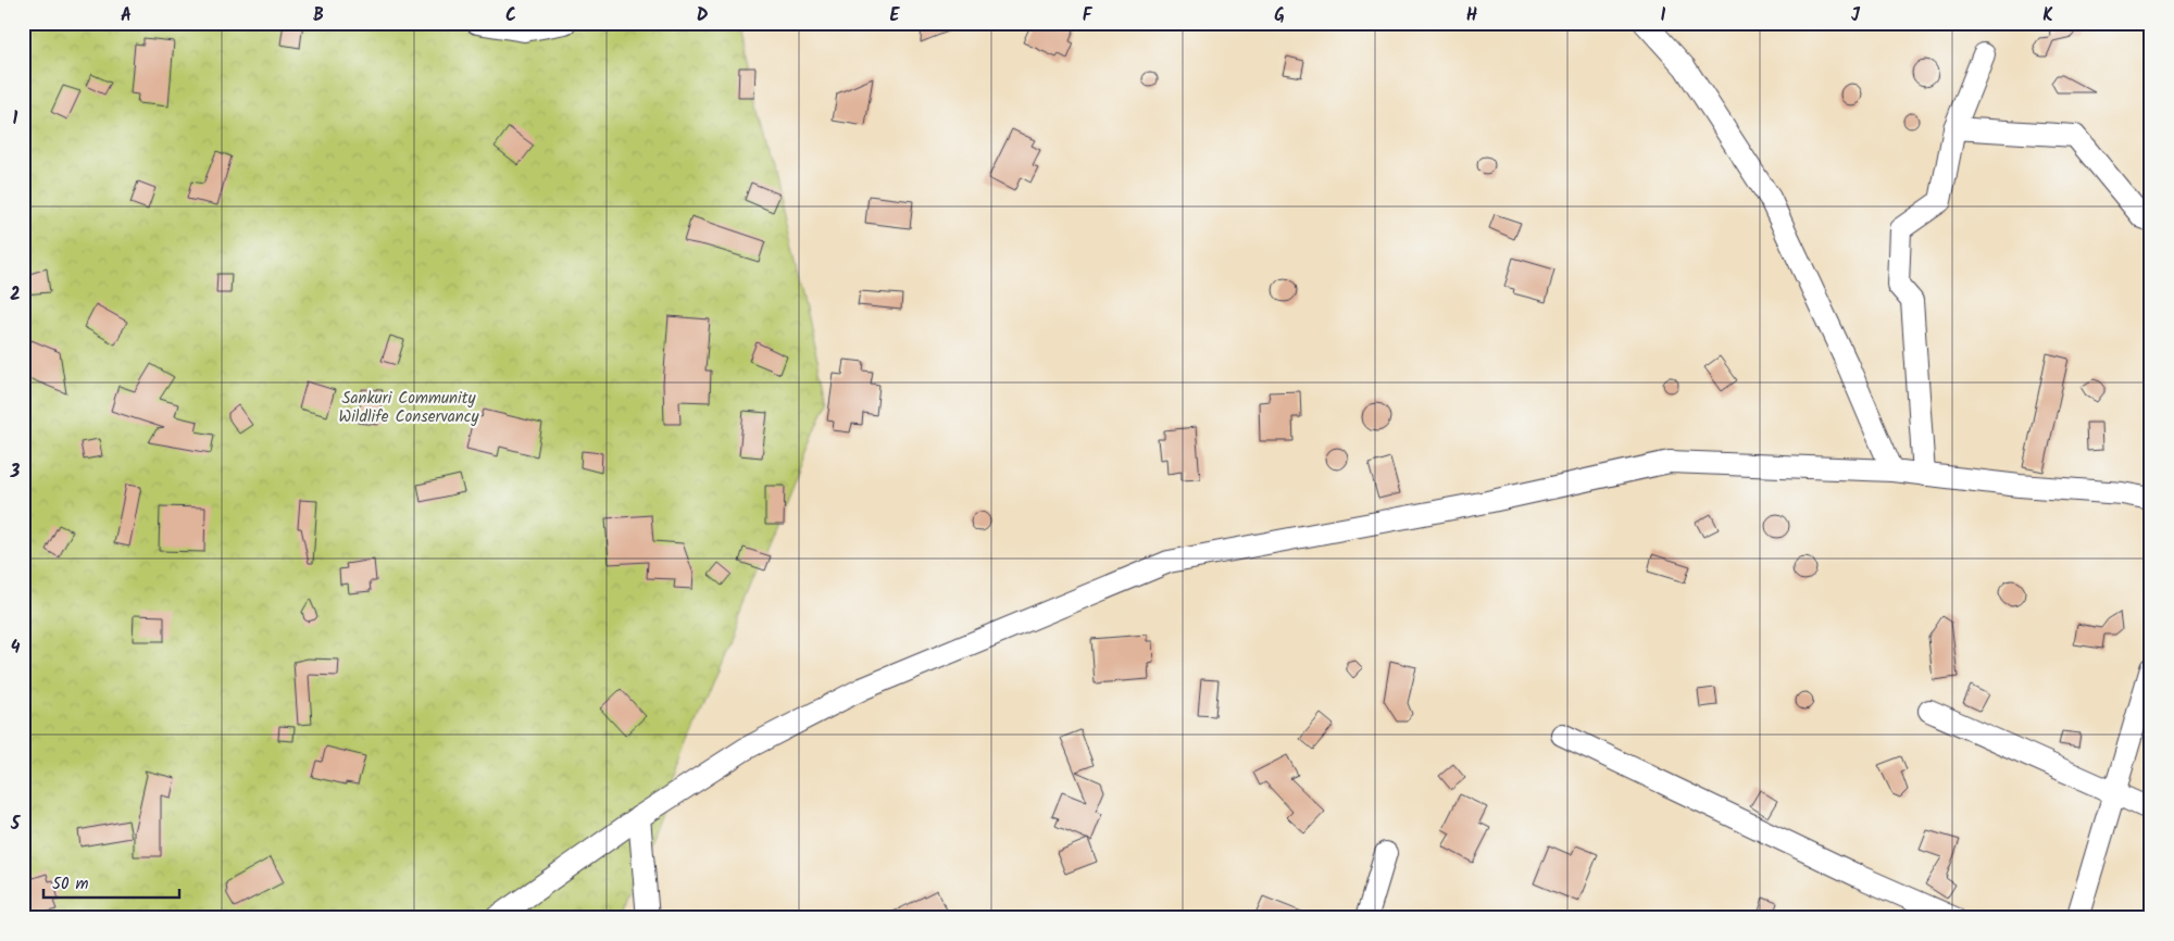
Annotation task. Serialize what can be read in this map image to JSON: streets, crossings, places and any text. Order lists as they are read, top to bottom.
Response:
{
  "parks": ["Sankuri Community Wildlife Conservancy"],
  "scale_bar": "50 m",
  "grid": {
    "columns": [
      "A",
      "B",
      "C",
      "D",
      "E",
      "F",
      "G",
      "H",
      "I",
      "J",
      "K"
    ],
    "rows": [
      "1",
      "2",
      "3",
      "4",
      "5"
    ]
  }
}
